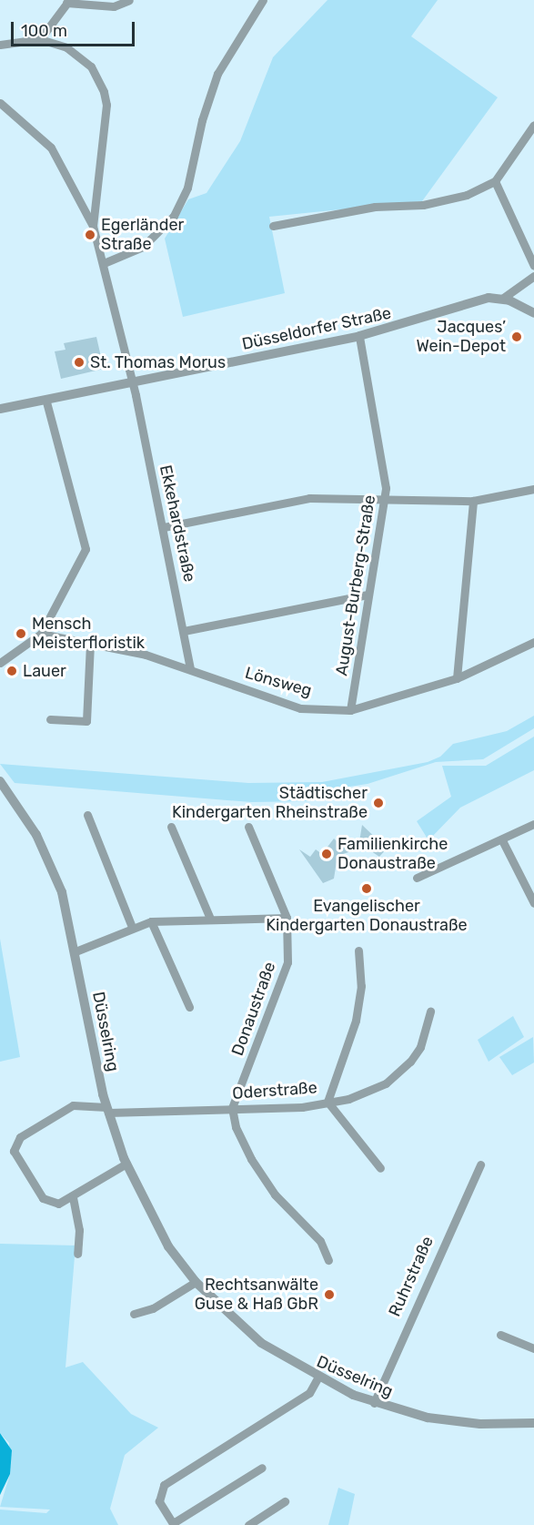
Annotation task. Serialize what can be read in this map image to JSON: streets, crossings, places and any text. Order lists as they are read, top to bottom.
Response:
{
  "streets": {
    "street": [
      "Düsseldorfer Straße",
      "Ekkehardstraße",
      "August-Burberg-Straße",
      "Lönsweg",
      "Donaustraße",
      "Düsselring",
      "Oderstraße",
      "Ruhrstraße"
    ]
  },
  "crossings": [
    ["Düsseldorfer Straße", "Ekkehardstraße"],
    ["Düsseldorfer Straße", "August-Burberg-Straße"],
    ["Ekkehardstraße", "Lönsweg"],
    ["August-Burberg-Straße", "Lönsweg"],
    ["Donaustraße", "Oderstraße"],
    ["Düsselring", "Oderstraße"],
    ["Düsselring", "Ruhrstraße"]
  ],
  "places": [
    "Egerländer Straße",
    "Jacques’ Wein-Depot",
    "St. Thomas Morus",
    "Mensch Meisterfloristik",
    "Lauer",
    "Städtischer Kindergarten Rheinstraße",
    "Familienkirche Donaustraße",
    "Evangelischer Kindergarten Donaustraße",
    "Rechtsanwälte Guse & Haß GbR"
  ],
  "scale_bar": "100 m"
}
